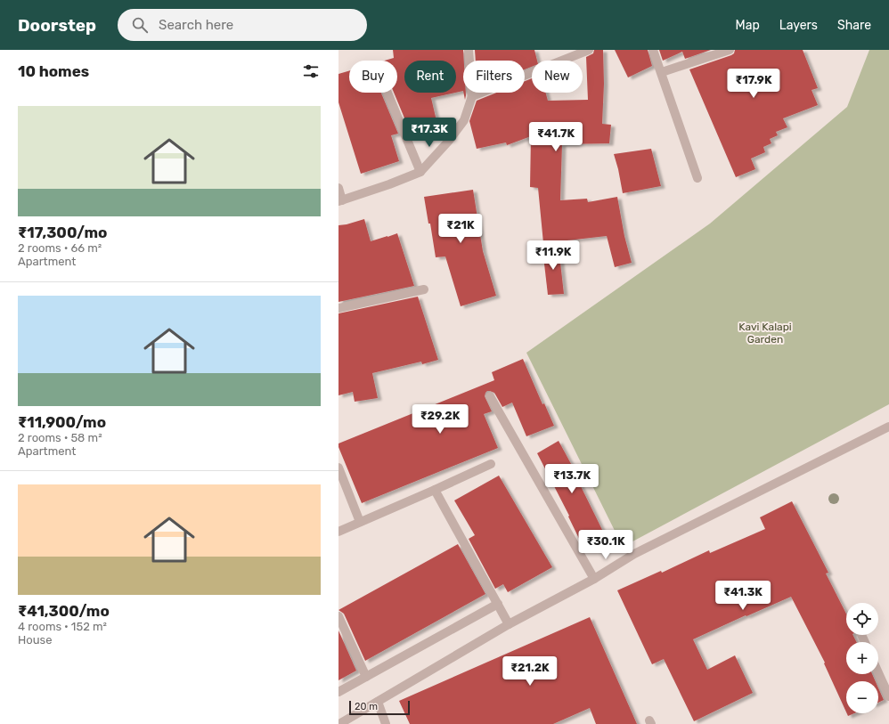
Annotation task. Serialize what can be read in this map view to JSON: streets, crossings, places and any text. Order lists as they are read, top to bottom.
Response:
{
  "parks": ["Kavi Kalapi Garden"],
  "scale_bar": "20 m",
  "page": {
    "header": "Doorstep",
    "search": "Search here",
    "nav": ["Map", "Layers", "Share"],
    "heading": "10 homes",
    "chip": [
      "Buy",
      "Rent",
      "Filters",
      "New"
    ],
    "price": [
      "₹17.9K",
      "₹17.3K",
      "₹41.7K",
      "₹21K",
      "₹11.9K",
      "₹29.2K",
      "₹13.7K",
      "₹30.1K",
      "₹41.3K",
      "₹21.2K"
    ],
    "list": [
      {
        "name": "₹17,300/mo",
        "note": "2 rooms · 66 m² · Apartment"
      },
      {
        "name": "₹11,900/mo",
        "note": "2 rooms · 58 m² · Apartment"
      },
      {
        "name": "₹41,300/mo",
        "note": "4 rooms · 152 m² · House"
      }
    ],
    "map_buttons": ["+", "−"],
    "scale": "20 m"
  }
}
